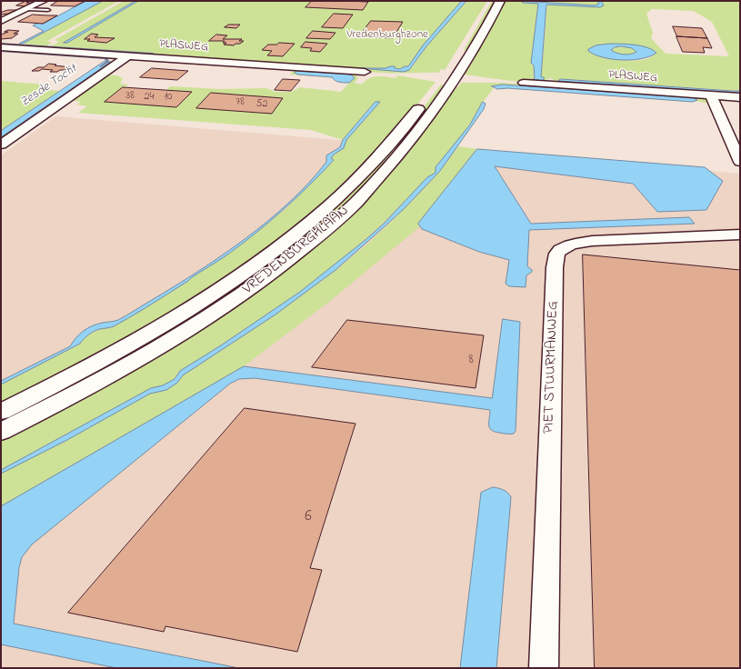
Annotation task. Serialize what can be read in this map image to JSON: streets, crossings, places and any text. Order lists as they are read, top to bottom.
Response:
{
  "streets": {
    "street": ["PLASWEG", "VREDENBURGHLAAN", "PIET STUURMANWEG"]
  },
  "water": ["Zesde Tocht"],
  "parks": ["Vredenburghzone"],
  "house_numbers": [
    "38",
    "24",
    "10",
    "78",
    "52",
    "8",
    "6"
  ]
}
